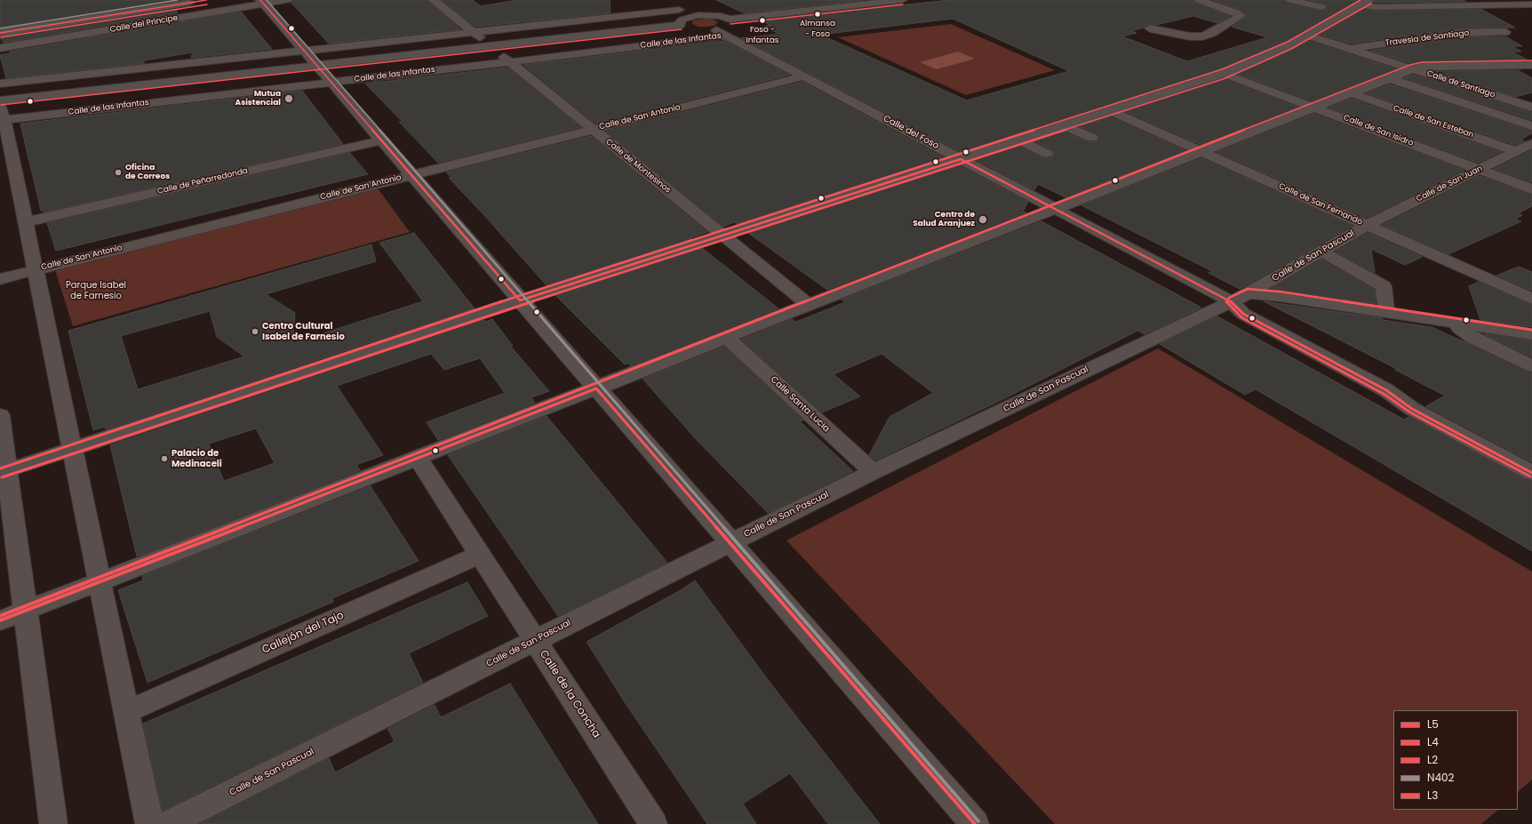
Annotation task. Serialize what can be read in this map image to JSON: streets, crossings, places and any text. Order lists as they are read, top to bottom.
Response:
{
  "streets": {
    "street": [
      "Calle del Príncipe",
      "Travesía de Santiago",
      "Calle de las Infantas",
      "Calle de Santiago",
      "Calle de San Antonio",
      "Calle de San Esteban",
      "Calle de San Isidro",
      "Calle del Foso",
      "Calle de Montesinos",
      "Calle de Peñarredonda",
      "Calle de San Juan",
      "Calle de San Fernando",
      "Calle de San Pascual",
      "Calle Santa Lucia",
      "Callejón del Tajo",
      "Calle de la Concha"
    ]
  },
  "crossings": [
    ["Travesía de Santiago", "Calle de Santiago"],
    ["Calle de las Infantas", "Calle del Foso"],
    ["Calle de las Infantas", "Calle de Montesinos"],
    ["Calle de San Antonio", "Calle del Foso"],
    ["Calle de San Antonio", "Calle de Montesinos"],
    ["Calle de San Esteban", "Calle de San Juan"],
    ["Calle de San Isidro", "Calle de San Juan"],
    ["Calle del Foso", "Calle de San Pascual"],
    ["Calle de San Juan", "Calle de San Fernando"],
    ["Calle de San Juan", "Calle de San Pascual"],
    ["Calle de San Fernando", "Calle de San Pascual"],
    ["Calle de San Pascual", "Calle Santa Lucia"],
    ["Calle de San Pascual", "Calle de la Concha"],
    ["Callejón del Tajo", "Calle de la Concha"]
  ],
  "parks": ["Parque Isabel de Farnesio"],
  "places": [
    "Almansa - Foso",
    "Foso - Infantas",
    "Mutua Asistencial",
    "Oficina de Correos",
    "Centro de Salud Aranjuez",
    "Centro Cultural Isabel de Farnesio",
    "Palacio de Medinaceli"
  ],
  "lines": [
    "transit line L5",
    "transit line L2",
    "transit line N402",
    "transit line L4",
    "transit line L3"
  ],
  "legend": [
    "L5",
    "L4",
    "L2",
    "N402",
    "L3"
  ]
}
